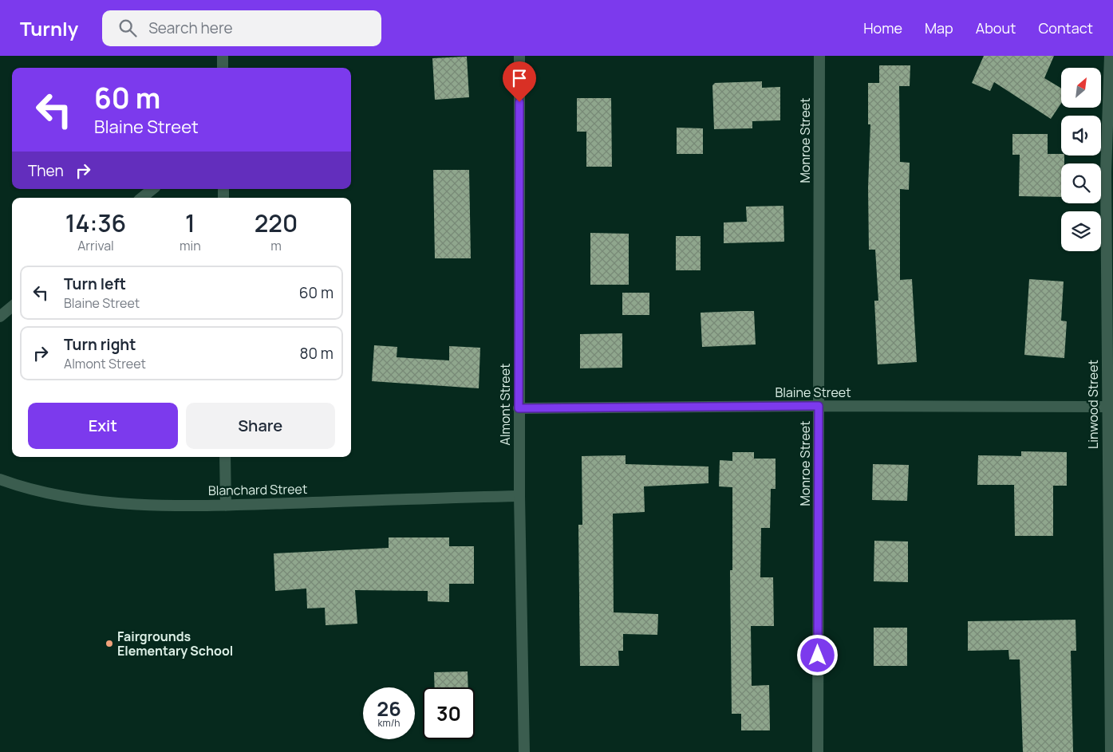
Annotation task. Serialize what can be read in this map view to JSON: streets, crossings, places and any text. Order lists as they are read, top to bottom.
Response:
{
  "streets": {
    "street": [
      "Monroe Street",
      "Blaine Street",
      "Almont Street",
      "Linwood Street",
      "Blanchard Street"
    ]
  },
  "crossings": [
    ["Monroe Street", "Blaine Street"],
    ["Blaine Street", "Almont Street"],
    ["Blaine Street", "Linwood Street"],
    ["Almont Street", "Blanchard Street"]
  ],
  "places": ["Fairgrounds Elementary School"],
  "north": "top right",
  "page": {
    "header": "Turnly",
    "search": "Search here",
    "nav": [
      "Home",
      "Map",
      "About",
      "Contact"
    ],
    "turn": ["60 m", "Blaine Street"],
    "then": "Then",
    "eta": [
      "14:36",
      "Arrival",
      "1",
      "min",
      "220",
      "m"
    ],
    "list": [
      {
        "name": "Turn left",
        "note": "Blaine Street",
        "value": "60 m"
      },
      {
        "name": "Turn right",
        "note": "Almont Street",
        "value": "80 m"
      }
    ],
    "buttons": ["Exit", "Share"],
    "speed": "26 km/h",
    "limit": "30"
  }
}
